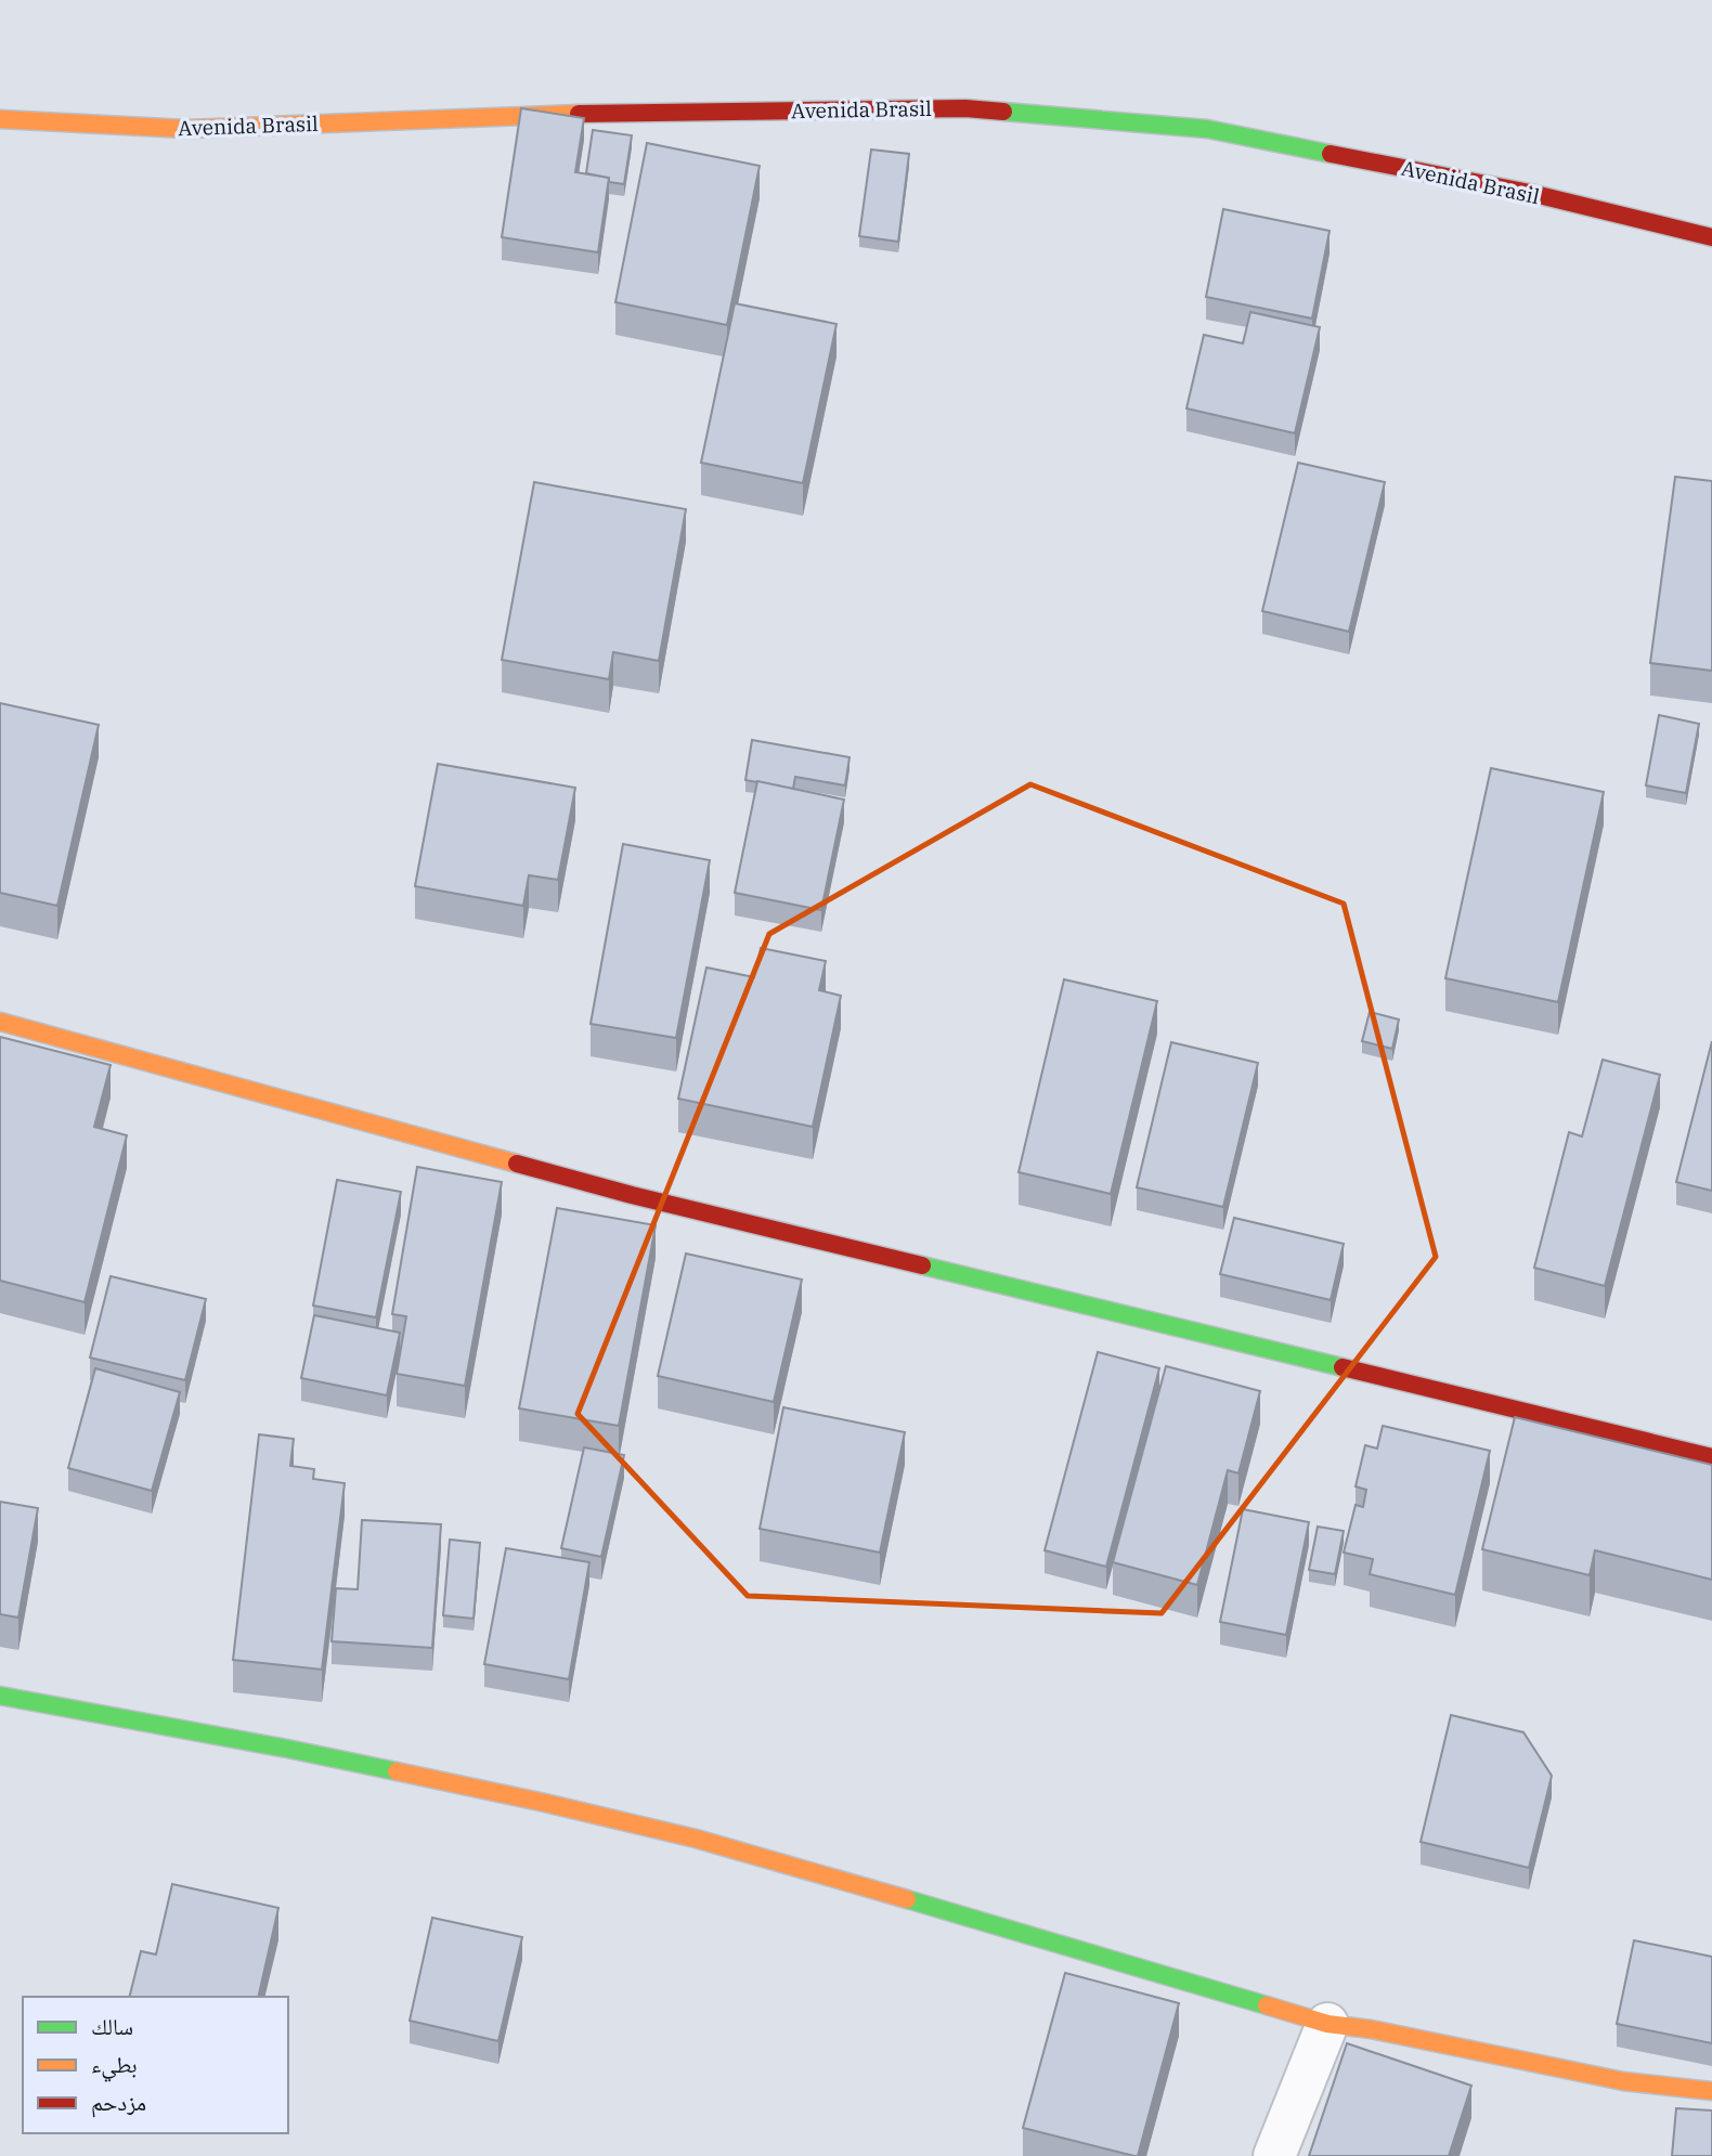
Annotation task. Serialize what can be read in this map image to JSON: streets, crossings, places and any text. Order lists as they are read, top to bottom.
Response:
{
  "streets": {
    "street": ["Avenida Brasil"]
  },
  "legend": ["سالك", "بطيء", "مزدحم"]
}
